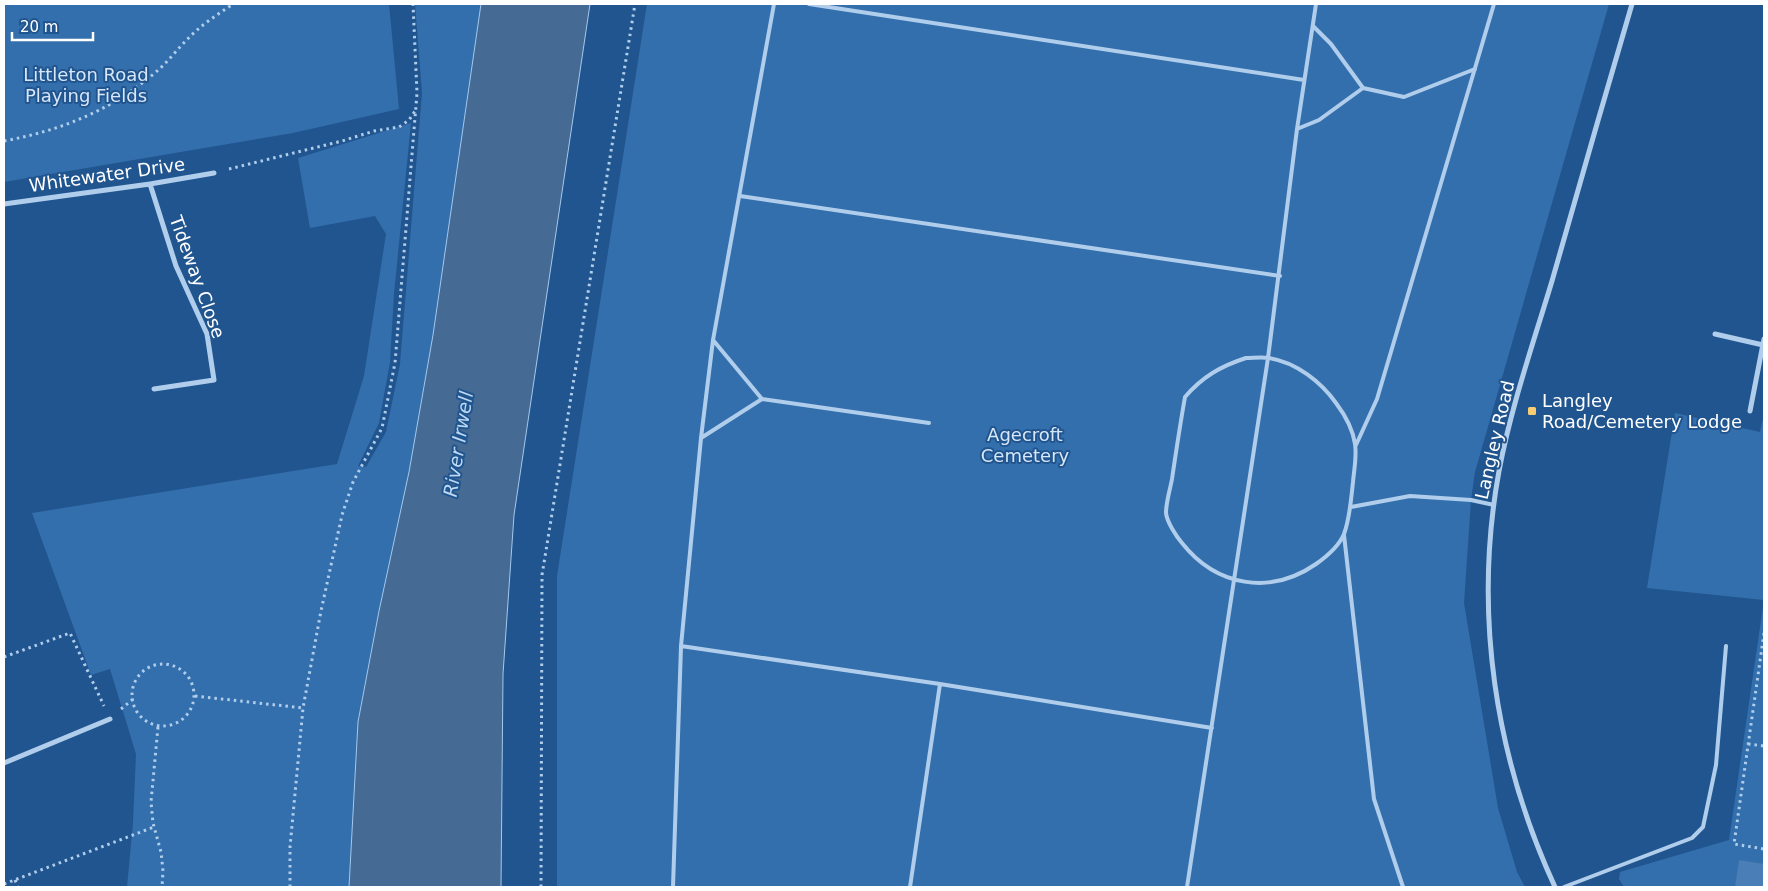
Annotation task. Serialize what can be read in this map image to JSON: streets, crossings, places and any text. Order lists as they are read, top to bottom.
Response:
{
  "streets": {
    "street": ["Whitewater Drive", "Tideway Close", "Langley Road"]
  },
  "crossings": [
    ["Whitewater Drive", "Tideway Close"]
  ],
  "water": ["River Irwell"],
  "parks": ["Littleton Road Playing Fields", "Agecroft Cemetery"],
  "places": {
    "transit": ["Langley Road/Cemetery Lodge"]
  },
  "scale_bar": "20 m"
}
